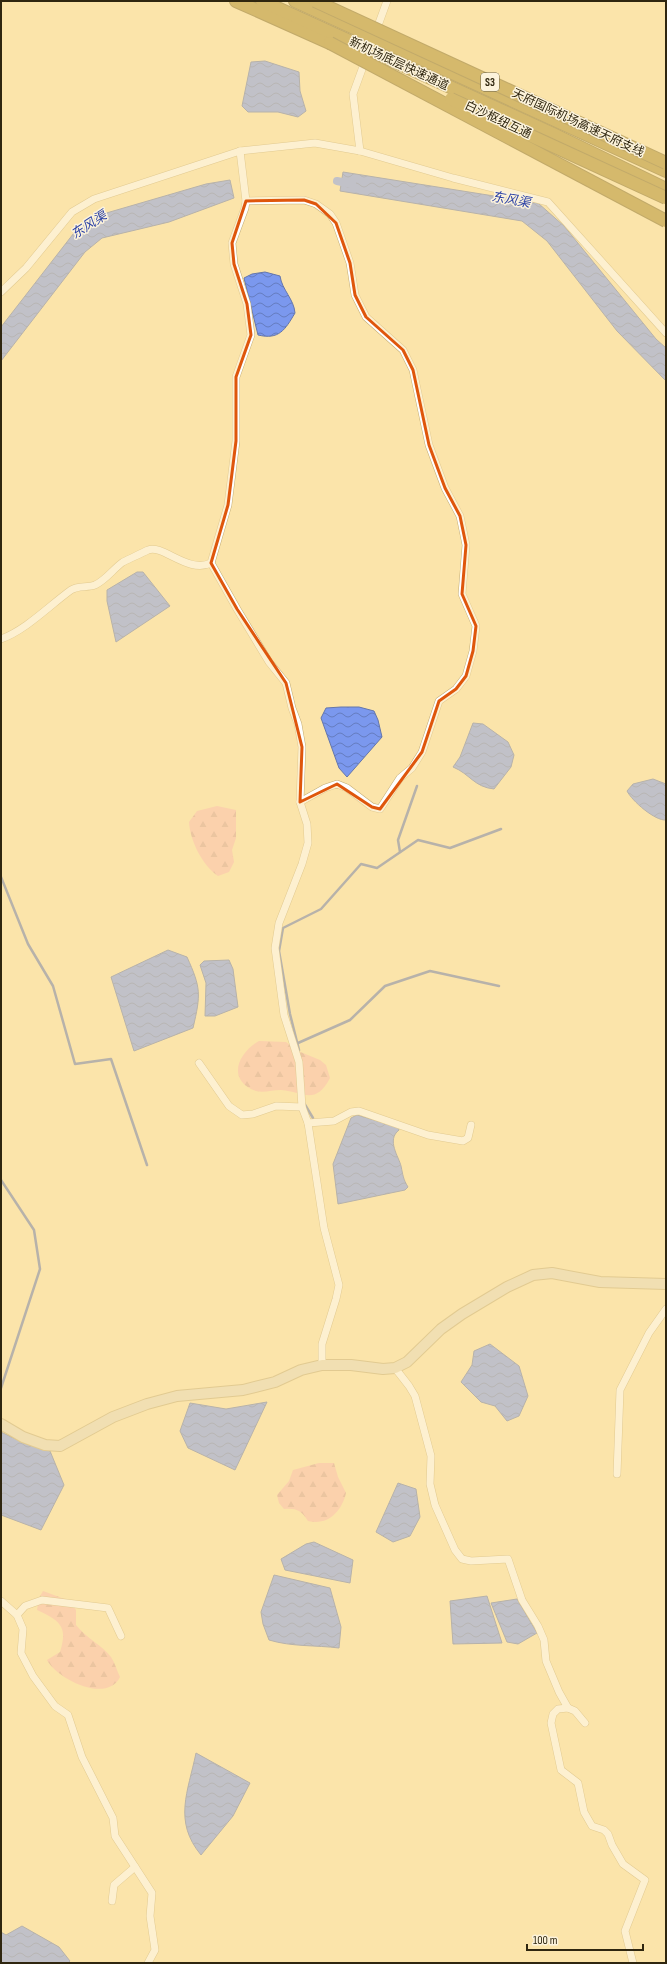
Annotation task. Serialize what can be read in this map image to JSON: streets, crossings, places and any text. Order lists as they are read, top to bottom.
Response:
{
  "streets": {
    "highway": [
      "新机场底层快速通道",
      "S3",
      "白沙枢纽互通",
      "天府国际机场高速天府支线"
    ]
  },
  "water": ["东风渠"],
  "scale_bar": "100 m"
}
